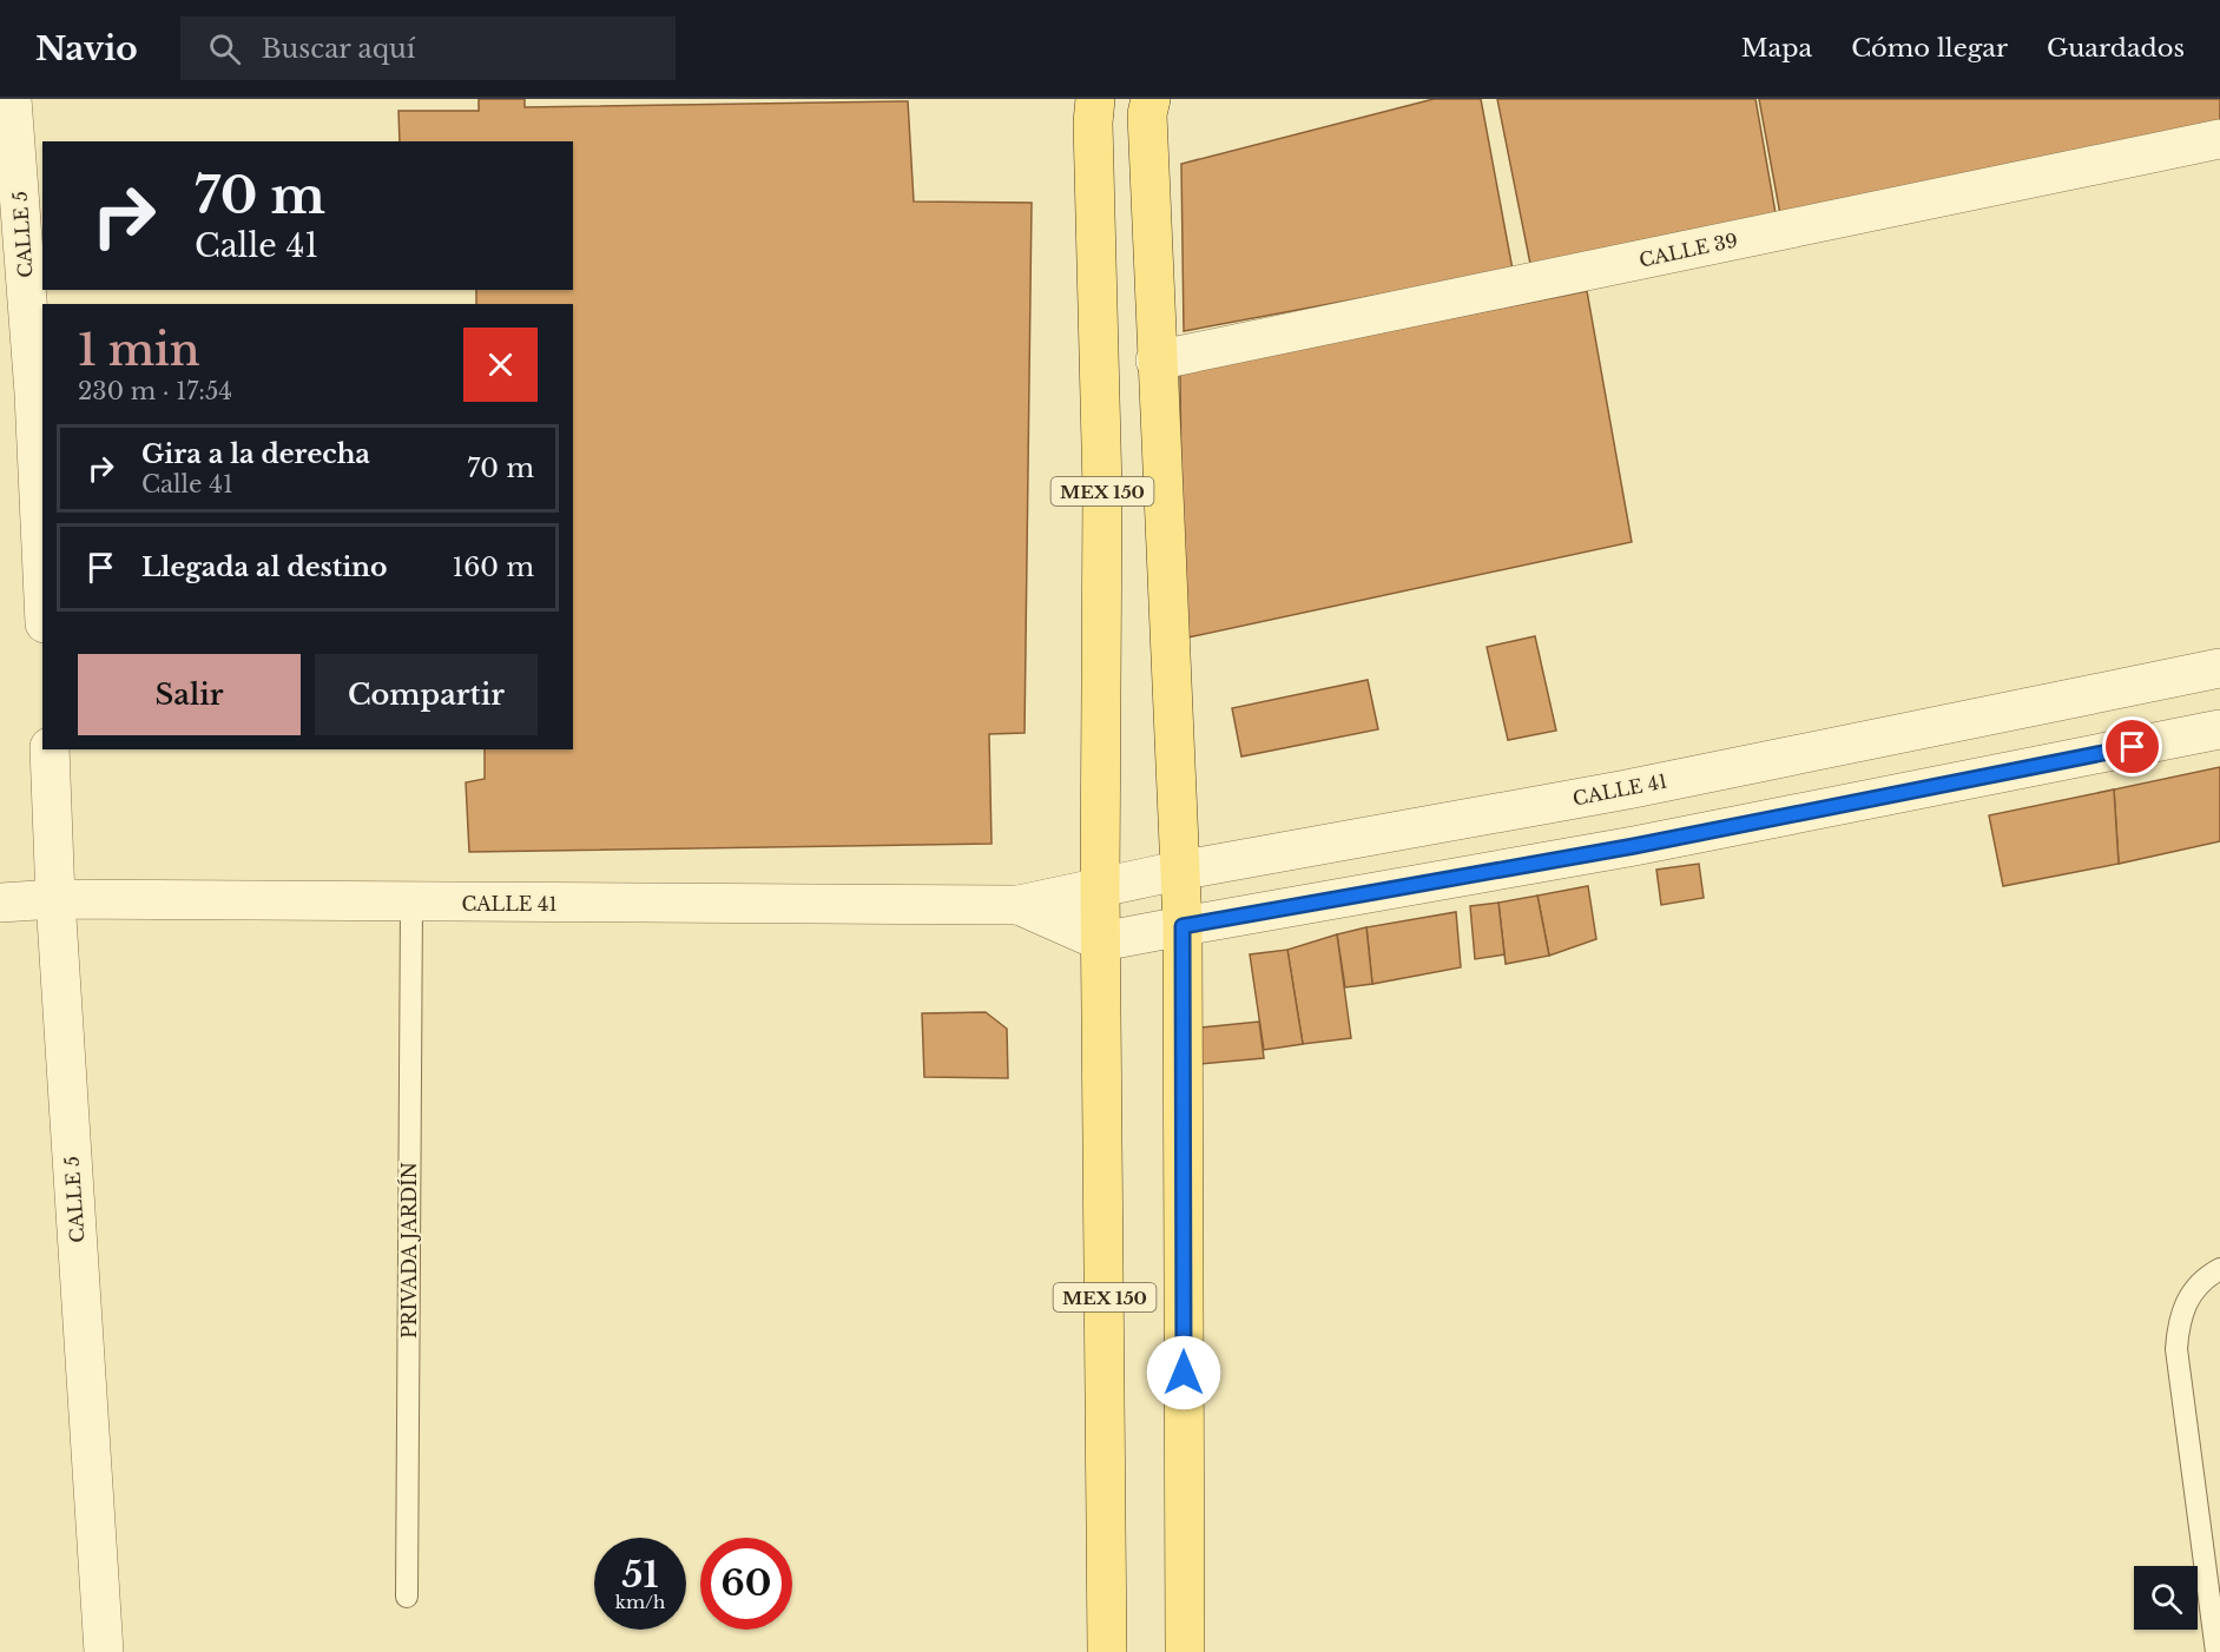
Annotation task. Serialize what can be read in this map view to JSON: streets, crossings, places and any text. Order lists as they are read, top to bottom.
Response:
{
  "streets": {
    "main road": ["MEX 150"],
    "street": ["CALLE 5", "CALLE 39", "CALLE 41"],
    "lane": ["PRIVADA JARDÍN"]
  },
  "crossings": [
    ["CALLE 5", "CALLE 41"],
    ["CALLE 39", "MEX 150"],
    ["MEX 150", "CALLE 41"],
    ["CALLE 41", "PRIVADA JARDÍN"]
  ],
  "page": {
    "header": "Navio",
    "search": "Buscar aquí",
    "nav": ["Mapa", "Cómo llegar", "Guardados"],
    "turn": ["70 m", "Calle 41"],
    "heading": ["1 min", "230 m · 17:54"],
    "list": [
      {
        "name": "Gira a la derecha",
        "note": "Calle 41",
        "value": "70 m"
      },
      {
        "name": "Llegada al destino",
        "value": "160 m"
      }
    ],
    "buttons": ["Salir", "Compartir"],
    "speed": "51 km/h",
    "limit": "60"
  }
}
